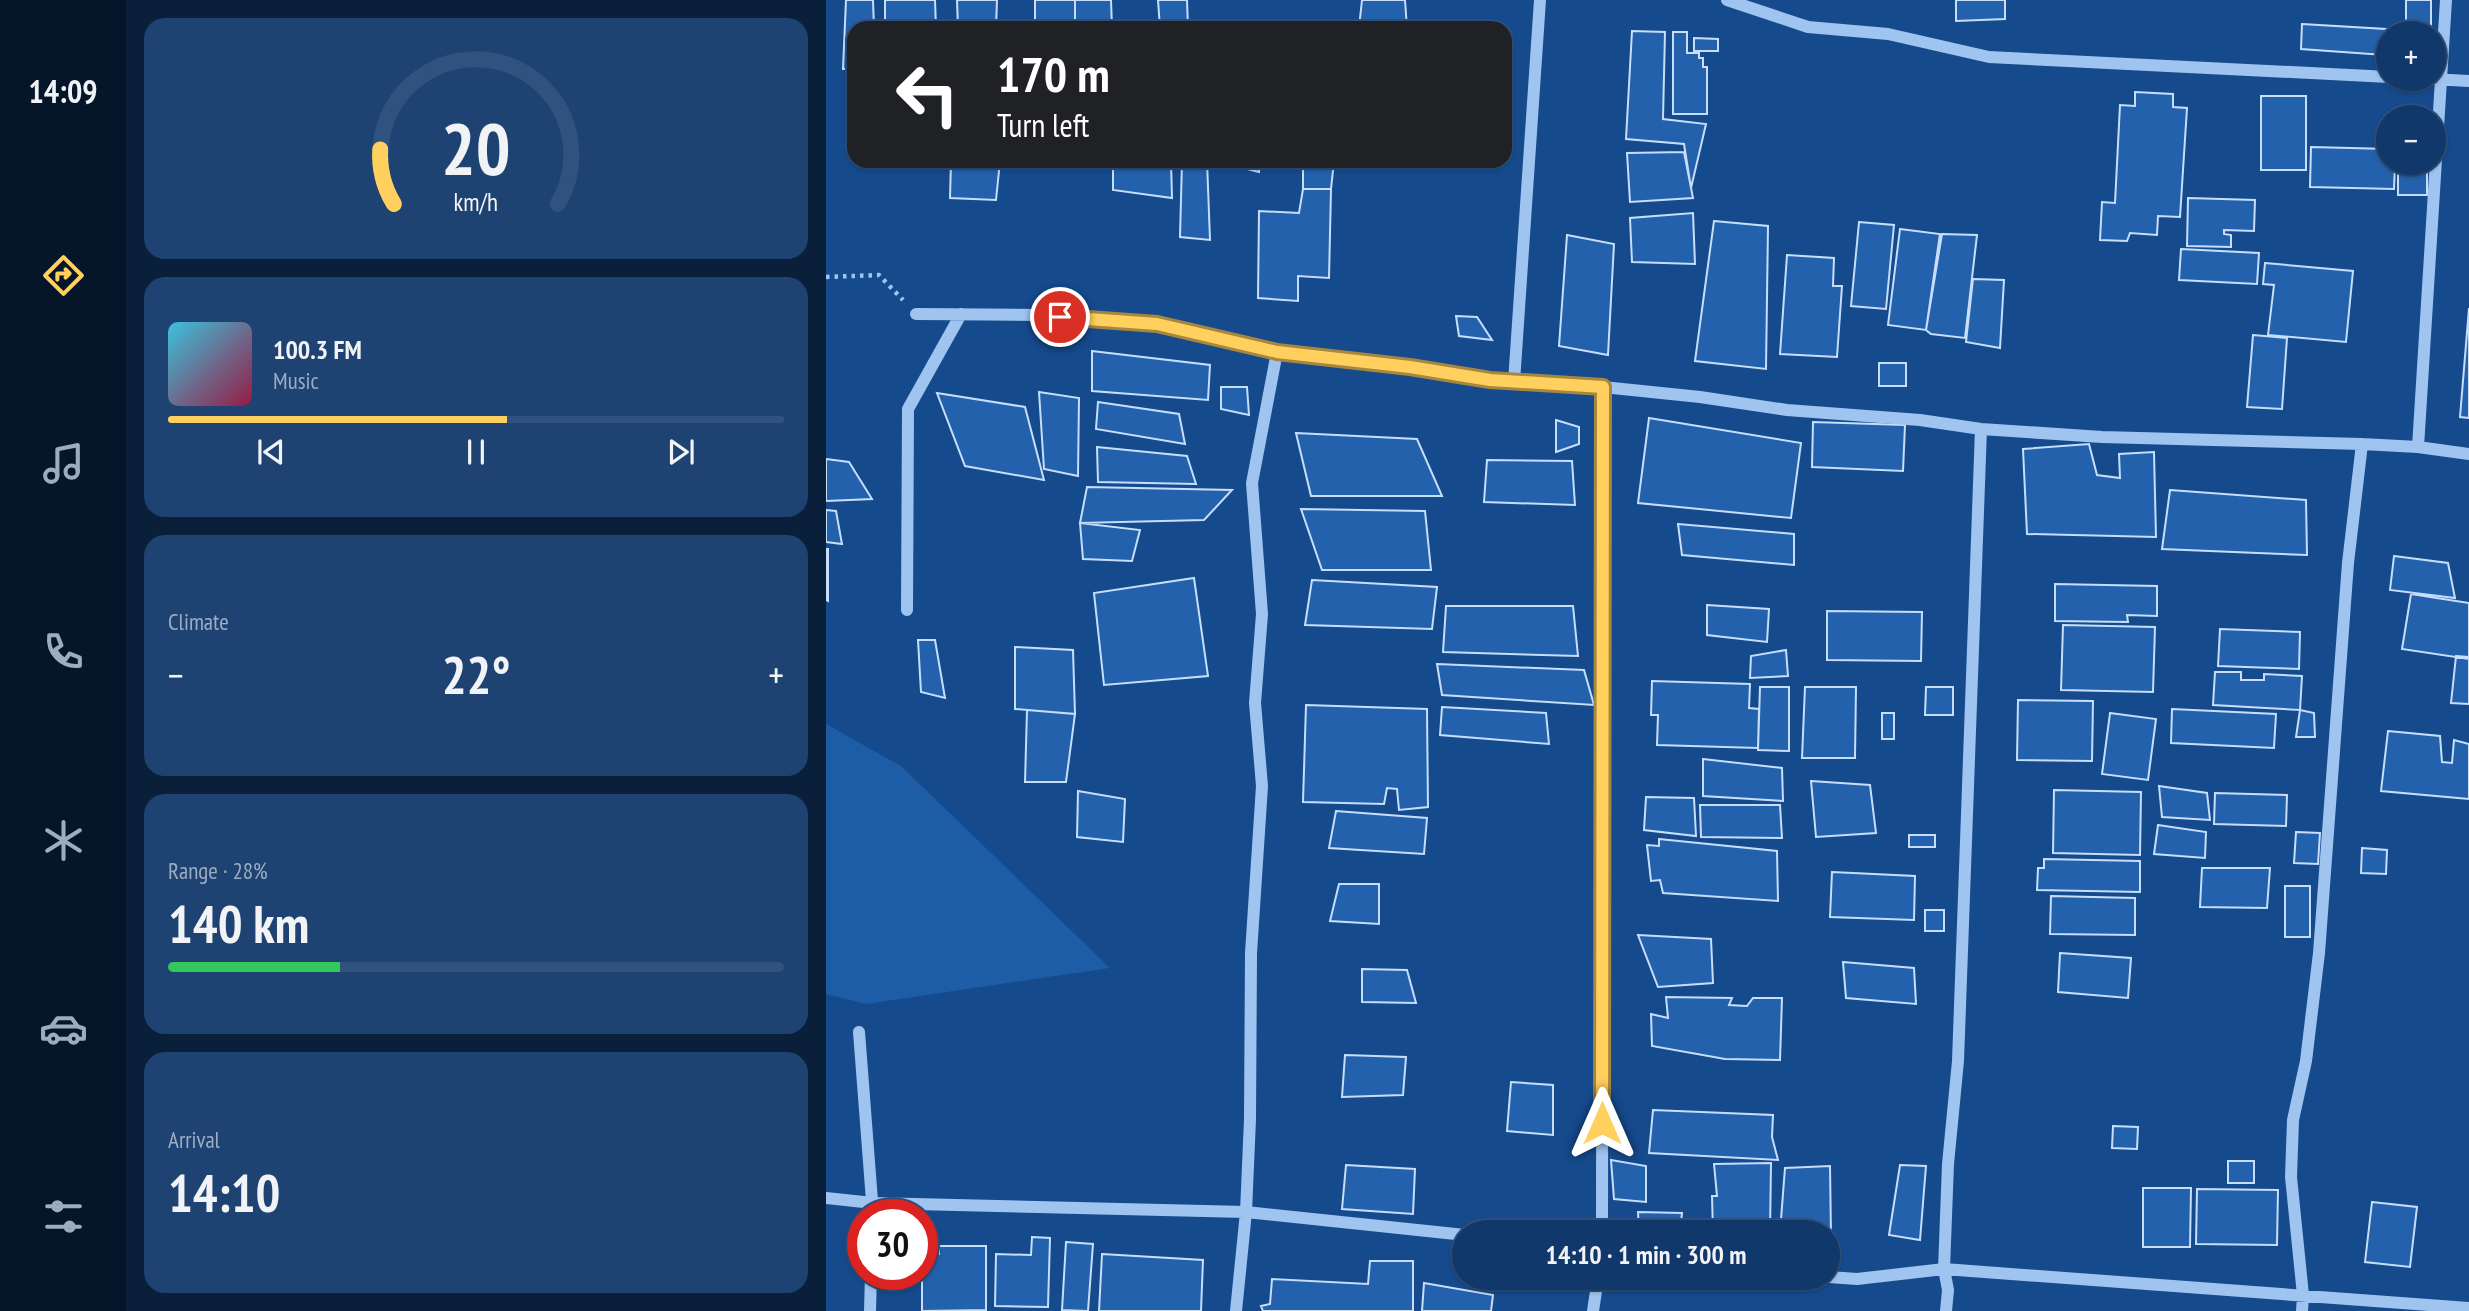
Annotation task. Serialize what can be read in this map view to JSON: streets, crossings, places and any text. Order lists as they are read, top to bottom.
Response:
{
  "page": {
    "tabs": "14:09",
    "map_buttons": ["+", "−"],
    "turn": ["170 m", "Turn left"],
    "song": ["100.3 FM", "Music"],
    "tile": [
      "Climate",
      ["Range · 28%", "140 km"],
      ["Arrival", "14:10"]
    ],
    "heat": ["−", "22°", "+"],
    "limit": "30",
    "trip": "14:10 · 1 min · 300 m",
    "gauge": ["20", "km/h"]
  }
}
